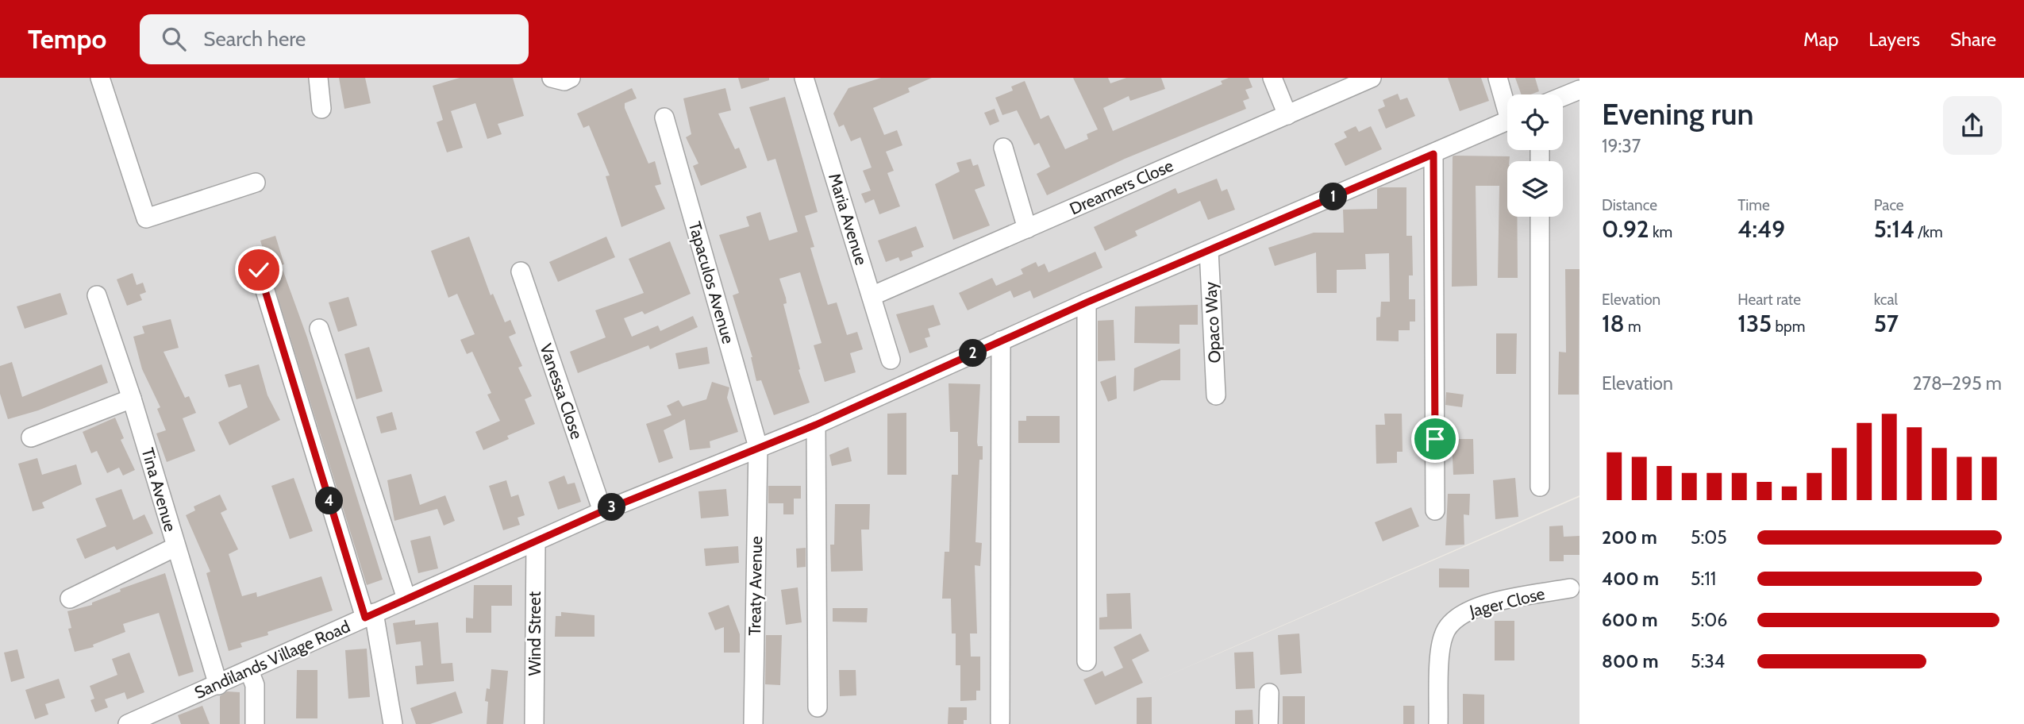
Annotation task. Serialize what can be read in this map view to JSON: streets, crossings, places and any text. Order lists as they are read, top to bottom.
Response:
{
  "streets": {
    "street": [
      "Dreamers Close",
      "Maria Avenue",
      "Tapaculos Avenue",
      "Opaco Way",
      "Vanessa Close",
      "Tina Avenue",
      "Treaty Avenue",
      "Jager Close",
      "Wind Street",
      "Sandilands Village Road"
    ]
  },
  "crossings": [
    ["Dreamers Close", "Maria Avenue"],
    ["Tapaculos Avenue", "Treaty Avenue"],
    ["Tapaculos Avenue", "Sandilands Village Road"],
    ["Opaco Way", "Sandilands Village Road"],
    ["Vanessa Close", "Sandilands Village Road"],
    ["Tina Avenue", "Sandilands Village Road"],
    ["Treaty Avenue", "Sandilands Village Road"],
    ["Wind Street", "Sandilands Village Road"]
  ],
  "page": {
    "header": "Tempo",
    "search": "Search here",
    "nav": ["Map", "Layers", "Share"],
    "heading": ["Evening run", "19:37"],
    "stats": [
      ["Distance", "0.92 km"],
      ["Time", "4:49"],
      ["Pace", "5:14 /km"],
      ["Elevation", "18 m"],
      ["Heart rate", "135 bpm"],
      ["kcal", "57"]
    ],
    "pins": [
      "1",
      "2",
      "4",
      "3"
    ],
    "chart": ["Elevation", "278–295 m"],
    "list": [
      {
        "name": "200 m",
        "note": "5:05"
      },
      {
        "name": "400 m",
        "note": "5:11"
      },
      {
        "name": "600 m",
        "note": "5:06"
      },
      {
        "name": "800 m",
        "note": "5:34"
      }
    ]
  }
}
